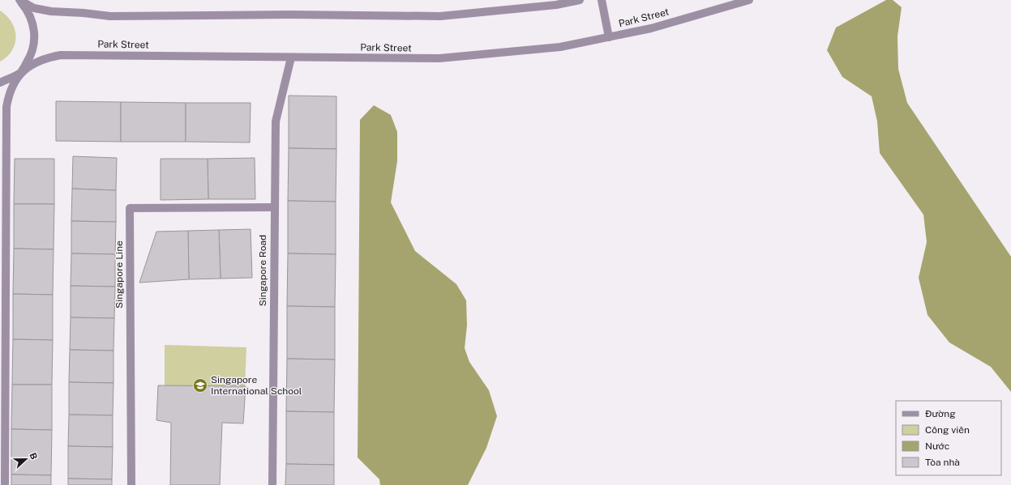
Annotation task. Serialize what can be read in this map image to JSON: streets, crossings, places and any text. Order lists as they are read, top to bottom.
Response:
{
  "streets": {
    "street": ["Park Street", "Singapore Road", "Singapore Line"]
  },
  "crossings": [
    ["Park Street", "Singapore Road"],
    ["Singapore Road", "Singapore Line"]
  ],
  "places": {
    "school or university": ["Singapore International School"]
  },
  "legend": [
    "Đường",
    "Công viên",
    "Nước",
    "Tòa nhà"
  ],
  "north": "right"
}
